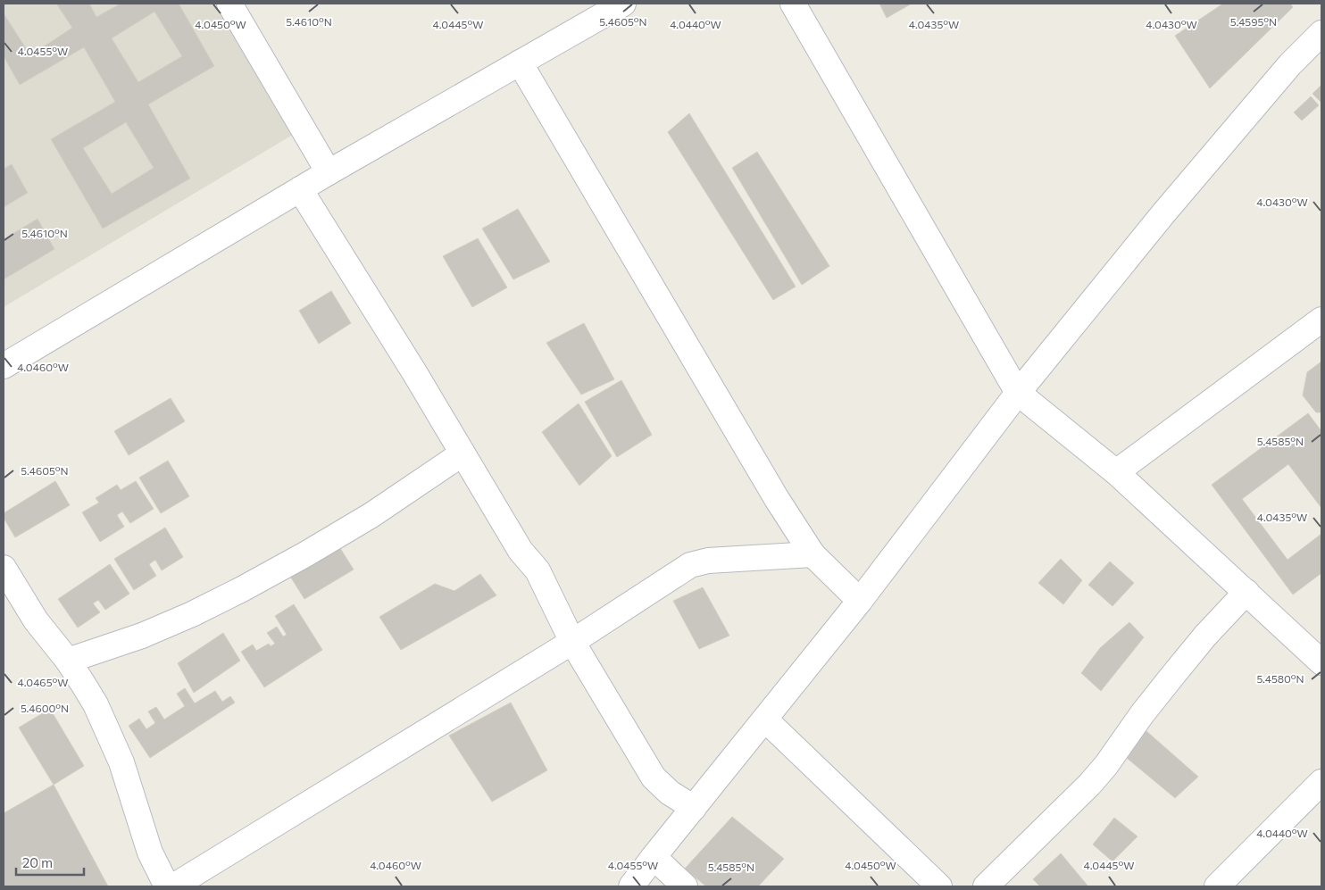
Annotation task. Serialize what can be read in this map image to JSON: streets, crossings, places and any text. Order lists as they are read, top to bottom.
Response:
{
  "scale_bar": "20 m",
  "coordinates": [
    "5.4610°N",
    "5.4605°N",
    "5.4595°N",
    "4.0450°W",
    "4.0445°W",
    "4.0440°W",
    "4.0435°W",
    "4.0430°W",
    "4.0455°W",
    "4.0460°W",
    "5.4585°N",
    "5.4580°N",
    "4.0465°W",
    "5.4600°N"
  ]
}
